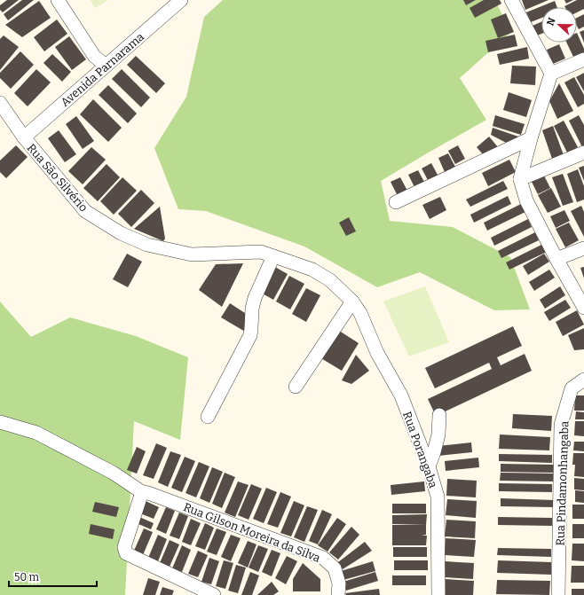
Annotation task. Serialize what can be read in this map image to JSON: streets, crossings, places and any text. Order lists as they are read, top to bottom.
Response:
{
  "streets": {
    "street": [
      "Avenida Parnarama",
      "Rua São Silvério",
      "Rua Porangaba",
      "Rua Pindamonhangaba",
      "Rua Gilson Moreira da Silva"
    ]
  },
  "crossings": [
    ["Avenida Parnarama", "Rua São Silvério"],
    ["Rua São Silvério", "Rua Porangaba"]
  ],
  "scale_bar": "50 m",
  "north": "left"
}
